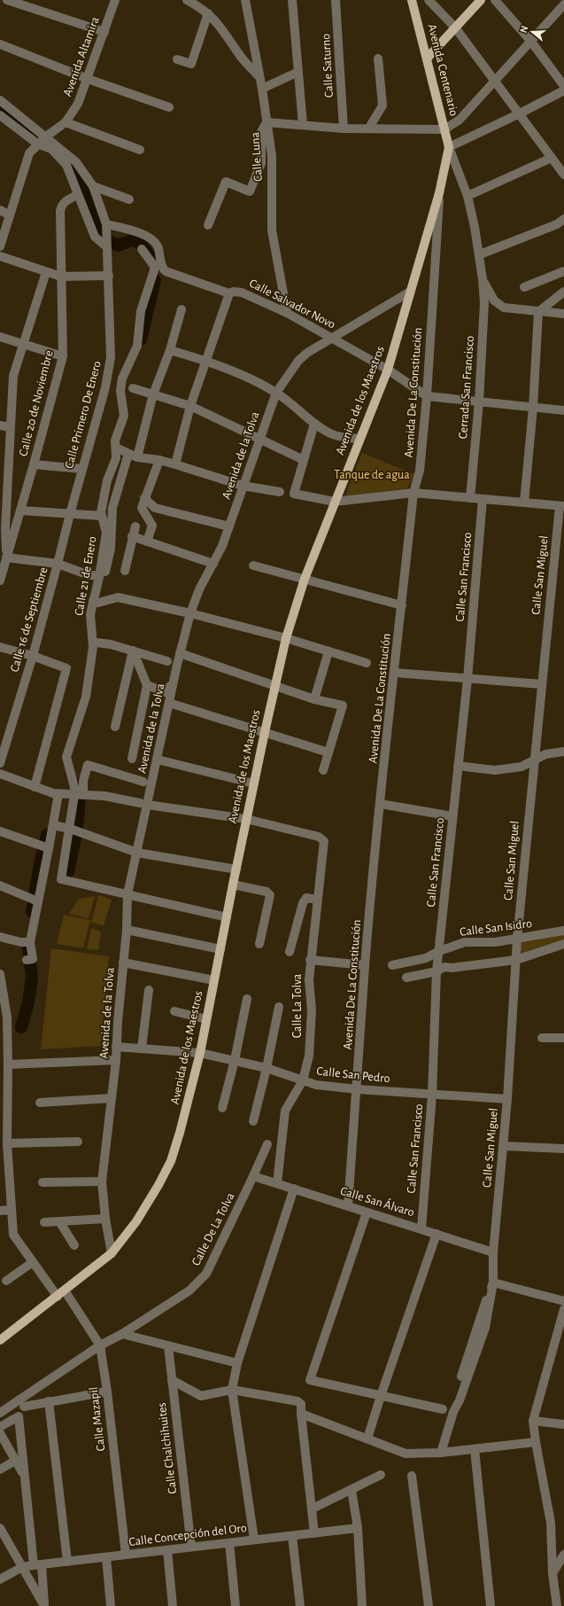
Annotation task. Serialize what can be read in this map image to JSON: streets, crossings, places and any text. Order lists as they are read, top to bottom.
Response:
{
  "streets": {
    "main road": ["Avenida Centenario", "Avenida de los Maestros"],
    "street": [
      "Avenida Altamira",
      "Calle Saturno",
      "Calle Luna",
      "Calle Salvador Novo",
      "Cerrada San Francisco",
      "Avenida De La Constitución",
      "Calle 20 de Noviembre",
      "Calle Primero De Enero",
      "Avenida de la Tolva",
      "Calle San Miguel",
      "Calle 21 de Enero",
      "Calle San Francisco",
      "Calle 16 de Septiembre",
      "Calle San Isidro",
      "Calle La Tolva",
      "Calle San Pedro",
      "Calle San Álvaro",
      "Calle De La Tolva",
      "Calle Mazapil",
      "Calle Chalchihuites",
      "Calle Concepción del Oro"
    ]
  },
  "crossings": [
    ["Avenida Altamira", "Calle Primero De Enero"],
    ["Avenida Centenario", "Cerrada San Francisco"],
    ["Avenida Centenario", "Avenida de los Maestros"],
    ["Calle Luna", "Calle Salvador Novo"],
    ["Calle Salvador Novo", "Avenida De La Constitución"],
    ["Calle Salvador Novo", "Avenida de los Maestros"],
    ["Calle Salvador Novo", "Calle Primero De Enero"],
    ["Calle Salvador Novo", "Avenida de la Tolva"],
    ["Cerrada San Francisco", "Avenida de los Maestros"],
    ["Avenida De La Constitución", "Avenida de los Maestros"],
    ["Avenida De La Constitución", "Calle San Pedro"],
    ["Avenida De La Constitución", "Calle San Álvaro"],
    ["Avenida de los Maestros", "Avenida de la Tolva"],
    ["Avenida de los Maestros", "Calle La Tolva"],
    ["Avenida de los Maestros", "Calle San Pedro"],
    ["Avenida de los Maestros", "Calle Mazapil"],
    ["Calle Primero De Enero", "Calle 16 de Septiembre"],
    ["Avenida de la Tolva", "Calle San Pedro"],
    ["Calle San Miguel", "Calle San Isidro"],
    ["Calle San Miguel", "Calle San Pedro"],
    ["Calle San Miguel", "Calle San Álvaro"],
    ["Calle San Francisco", "Calle San Isidro"],
    ["Calle San Francisco", "Calle San Pedro"],
    ["Calle San Francisco", "Calle San Álvaro"],
    ["Calle La Tolva", "Calle San Pedro"],
    ["Calle La Tolva", "Calle San Álvaro"],
    ["Calle San Álvaro", "Calle De La Tolva"],
    ["Calle De La Tolva", "Calle Mazapil"],
    ["Calle Mazapil", "Calle Concepción del Oro"],
    ["Calle Chalchihuites", "Calle Concepción del Oro"]
  ],
  "parks": ["Tanque de agua"],
  "north": "left"
}
